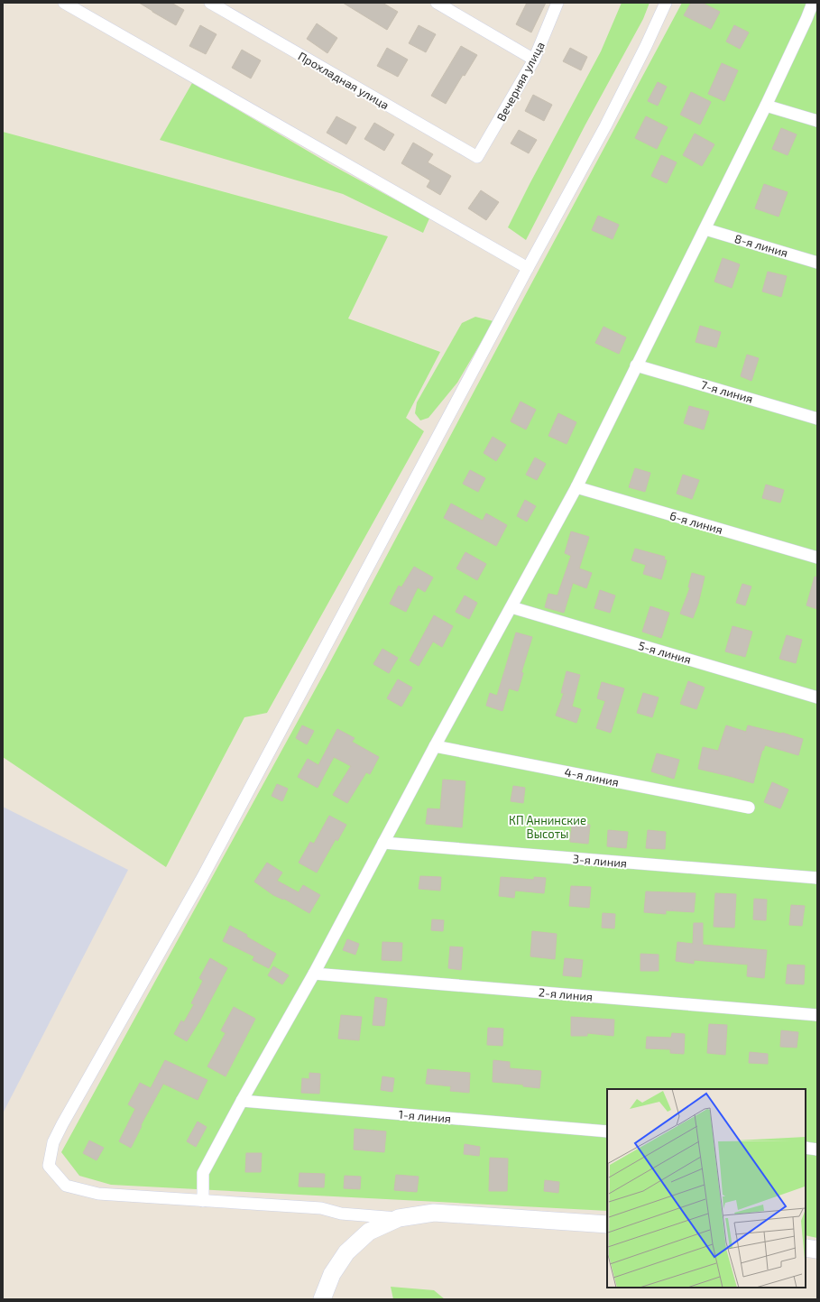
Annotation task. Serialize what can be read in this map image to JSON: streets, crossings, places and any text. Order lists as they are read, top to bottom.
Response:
{
  "streets": {
    "street": [
      "Прохладная улица",
      "Вечерняя улица",
      "8-я линия",
      "7-я линия",
      "6-я линия",
      "5-я линия",
      "4-я линия",
      "3-я линия",
      "2-я линия",
      "1-я линия"
    ]
  },
  "crossings": [
    ["Прохладная улица", "Вечерняя улица"]
  ],
  "parks": ["КП Аннинские Высоты"]
}
